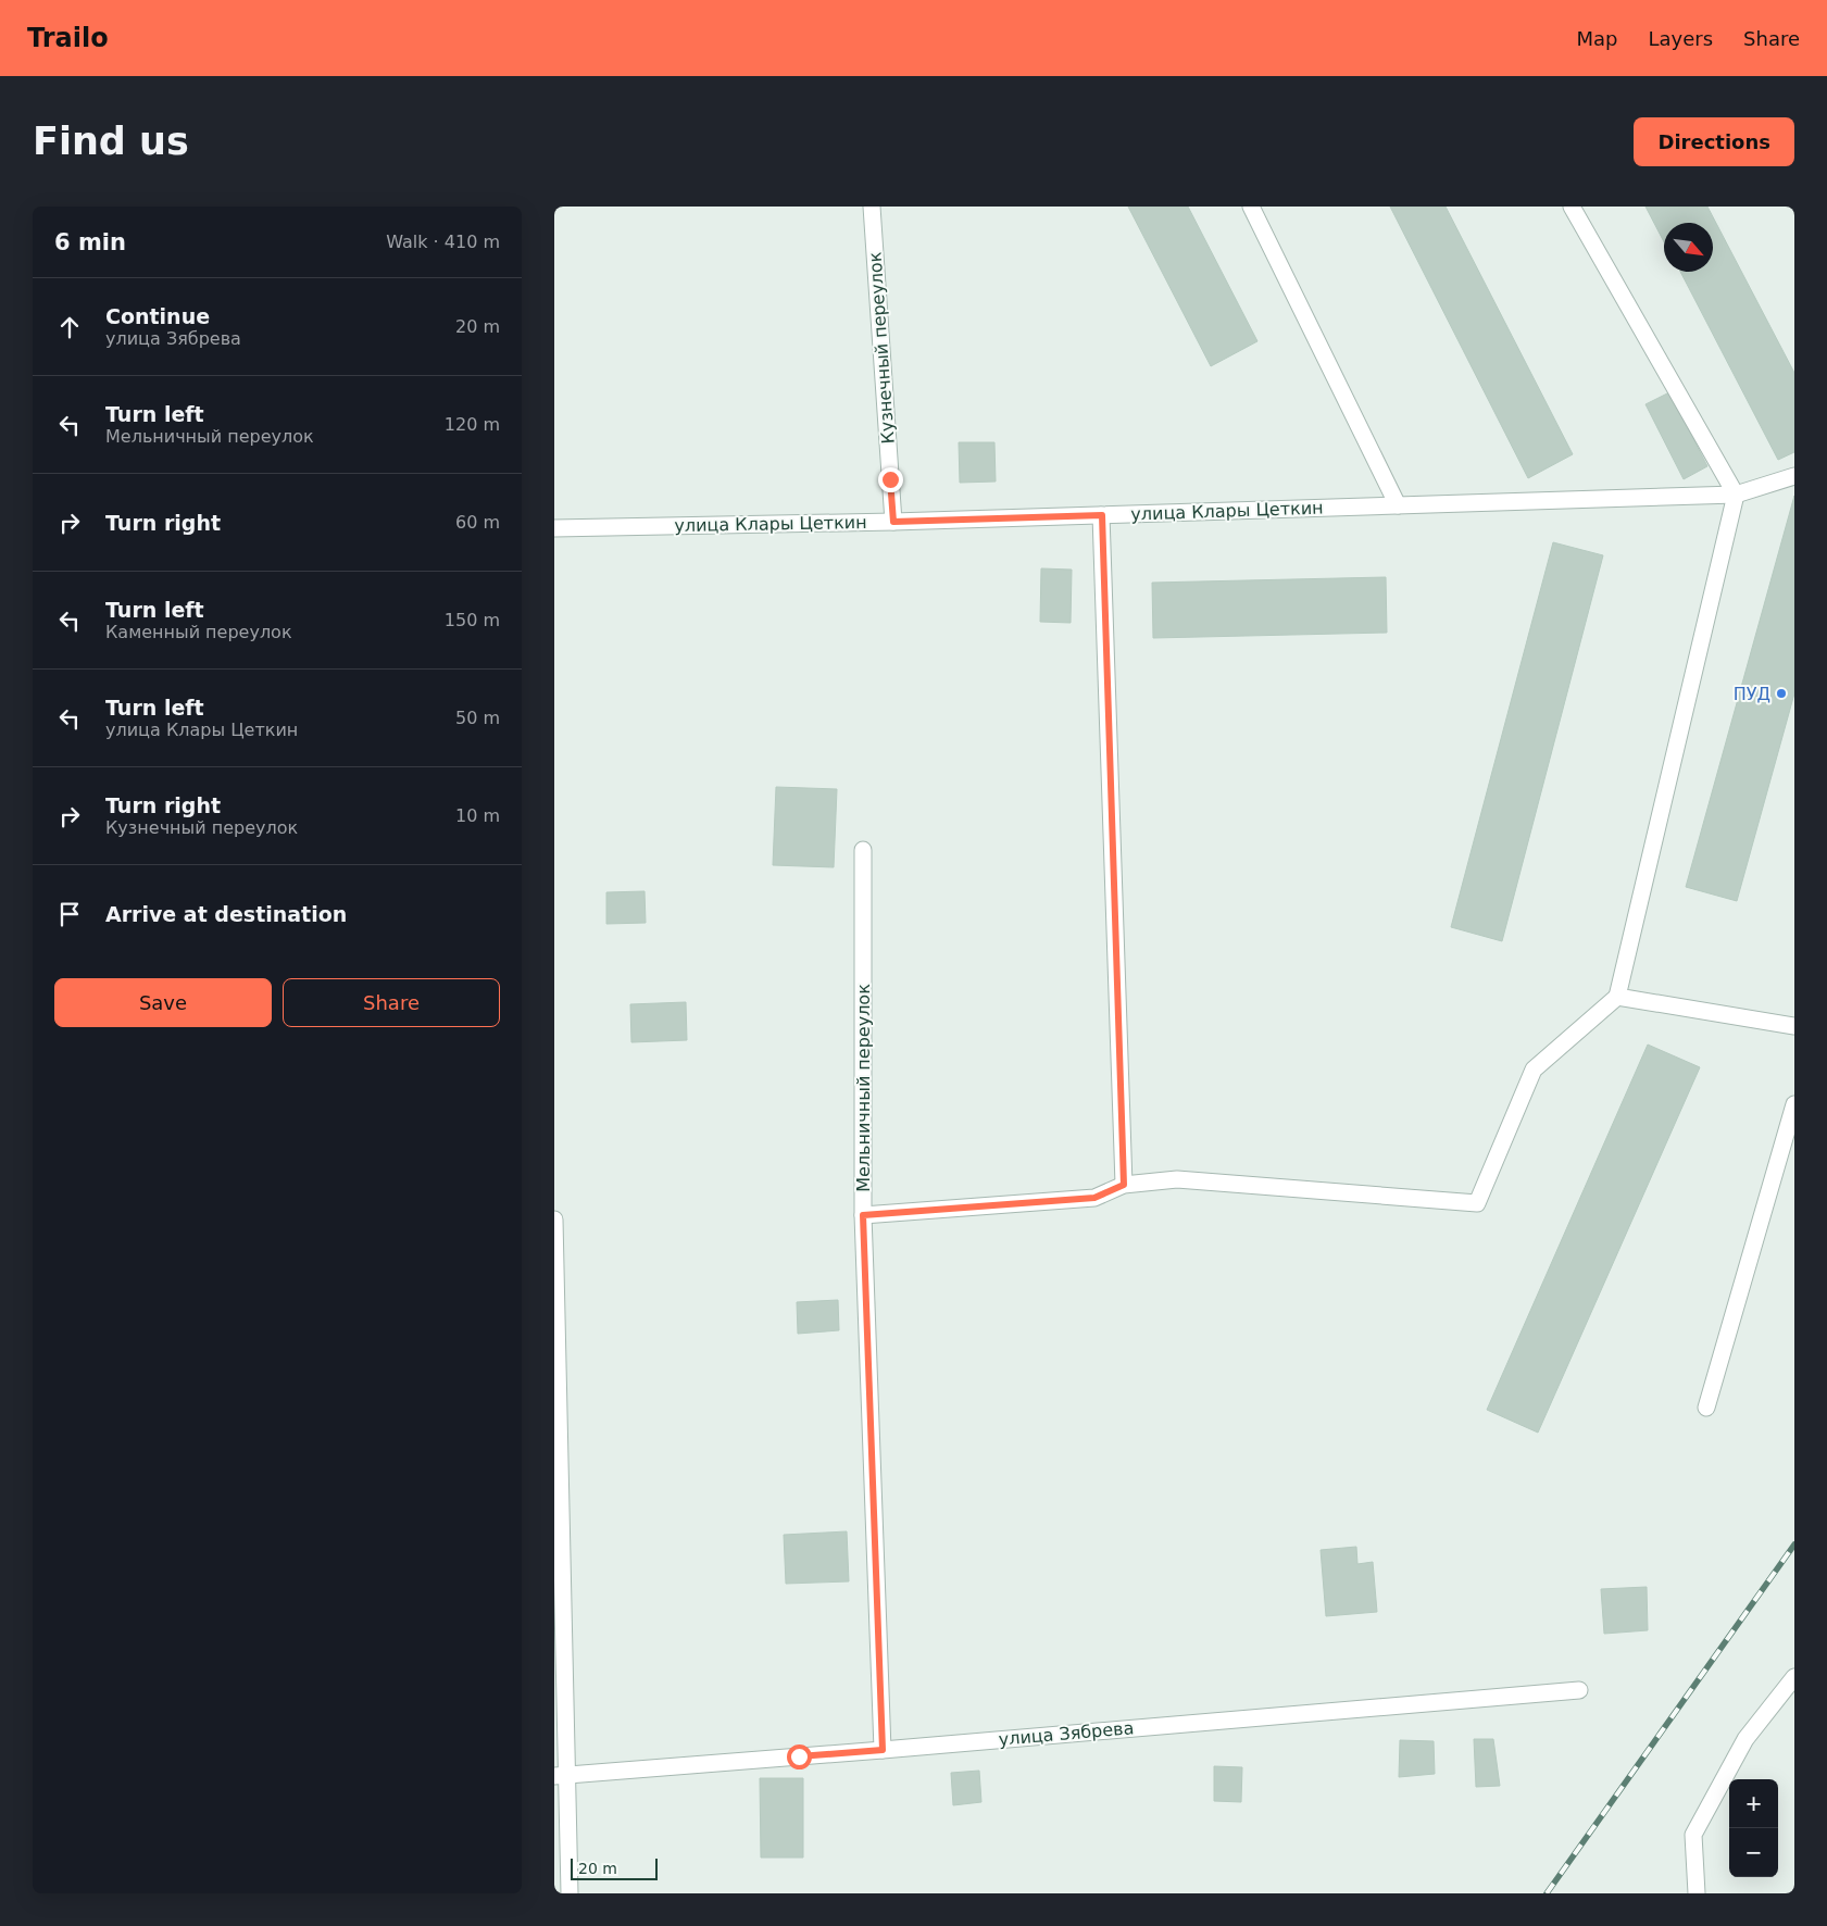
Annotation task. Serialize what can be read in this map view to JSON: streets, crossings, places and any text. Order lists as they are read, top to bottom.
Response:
{
  "streets": {
    "street": [
      "Кузнечный переулок",
      "улица Клары Цеткин",
      "Мельничный переулок",
      "улица Зябрева"
    ]
  },
  "crossings": [
    ["Кузнечный переулок", "улица Клары Цеткин"],
    ["Мельничный переулок", "улица Зябрева"]
  ],
  "places": ["ПУД"],
  "scale_bar": "20 m",
  "north": "bottom right",
  "page": {
    "header": "Trailo",
    "nav": ["Map", "Layers", "Share"],
    "buttons": [
      "Directions",
      ["Save", "Share"]
    ],
    "title": "Find us",
    "heading": ["6 min", "Walk · 410 m"],
    "list": [
      ["Continue", "улица Зябрева", "20 m"],
      ["Turn left", "Мельничный переулок", "120 m"],
      ["Turn right", "60 m"],
      ["Turn left", "Каменный переулок", "150 m"],
      ["Turn left", "улица Клары Цеткин", "50 m"],
      ["Turn right", "Кузнечный переулок", "10 m"],
      "Arrive at destination"
    ],
    "map_buttons": ["+", "−"],
    "scale": "20 m"
  }
}
